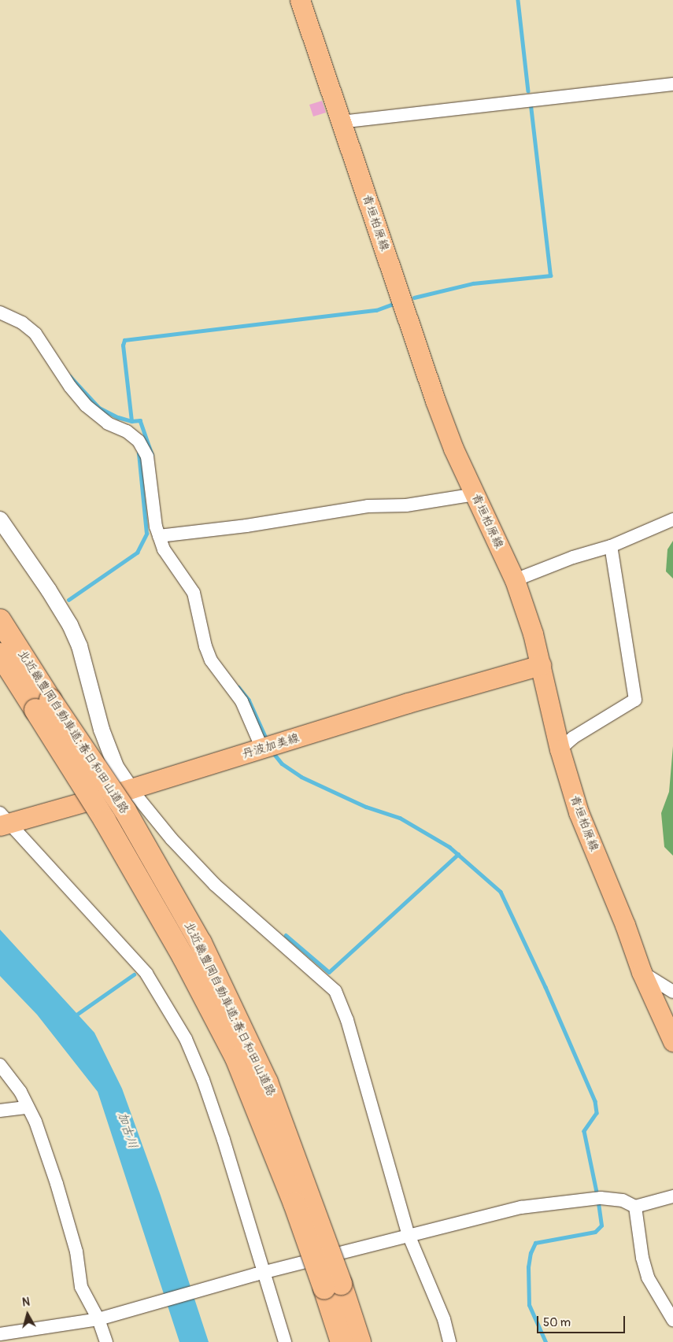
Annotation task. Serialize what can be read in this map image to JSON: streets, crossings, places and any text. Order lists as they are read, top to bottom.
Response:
{
  "streets": {
    "highway": ["北近畿豊岡自動車道;春日和田山道路"],
    "main road": ["青垣柏原線", "丹波加美線"]
  },
  "crossings": [
    ["青垣柏原線", "丹波加美線"]
  ],
  "water": ["加古川"],
  "scale_bar": "50 m",
  "north": "top"
}
